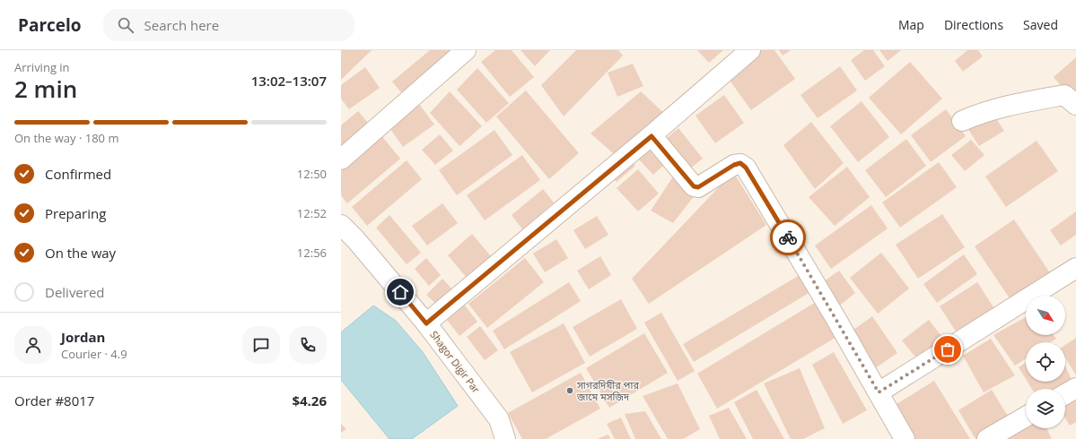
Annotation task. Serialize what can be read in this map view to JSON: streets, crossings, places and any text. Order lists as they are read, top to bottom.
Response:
{
  "streets": {
    "street": ["Shagor Digir Par"]
  },
  "places": ["সাগরদিঘীর পার জামে মসজিদ"],
  "north": "bottom right",
  "page": {
    "header": "Parcelo",
    "search": "Search here",
    "nav": ["Map", "Directions", "Saved"],
    "heading": ["2 min", "Arriving in", "13:02–13:07"],
    "panel": [
      "Jordan",
      "Courier · 4.9",
      "Order #8017",
      "$4.26"
    ],
    "bar": "On the way · 180 m",
    "list": [
      ["Confirmed", "12:50"],
      ["Preparing", "12:52"],
      ["On the way", "12:56"],
      "Delivered"
    ]
  }
}
